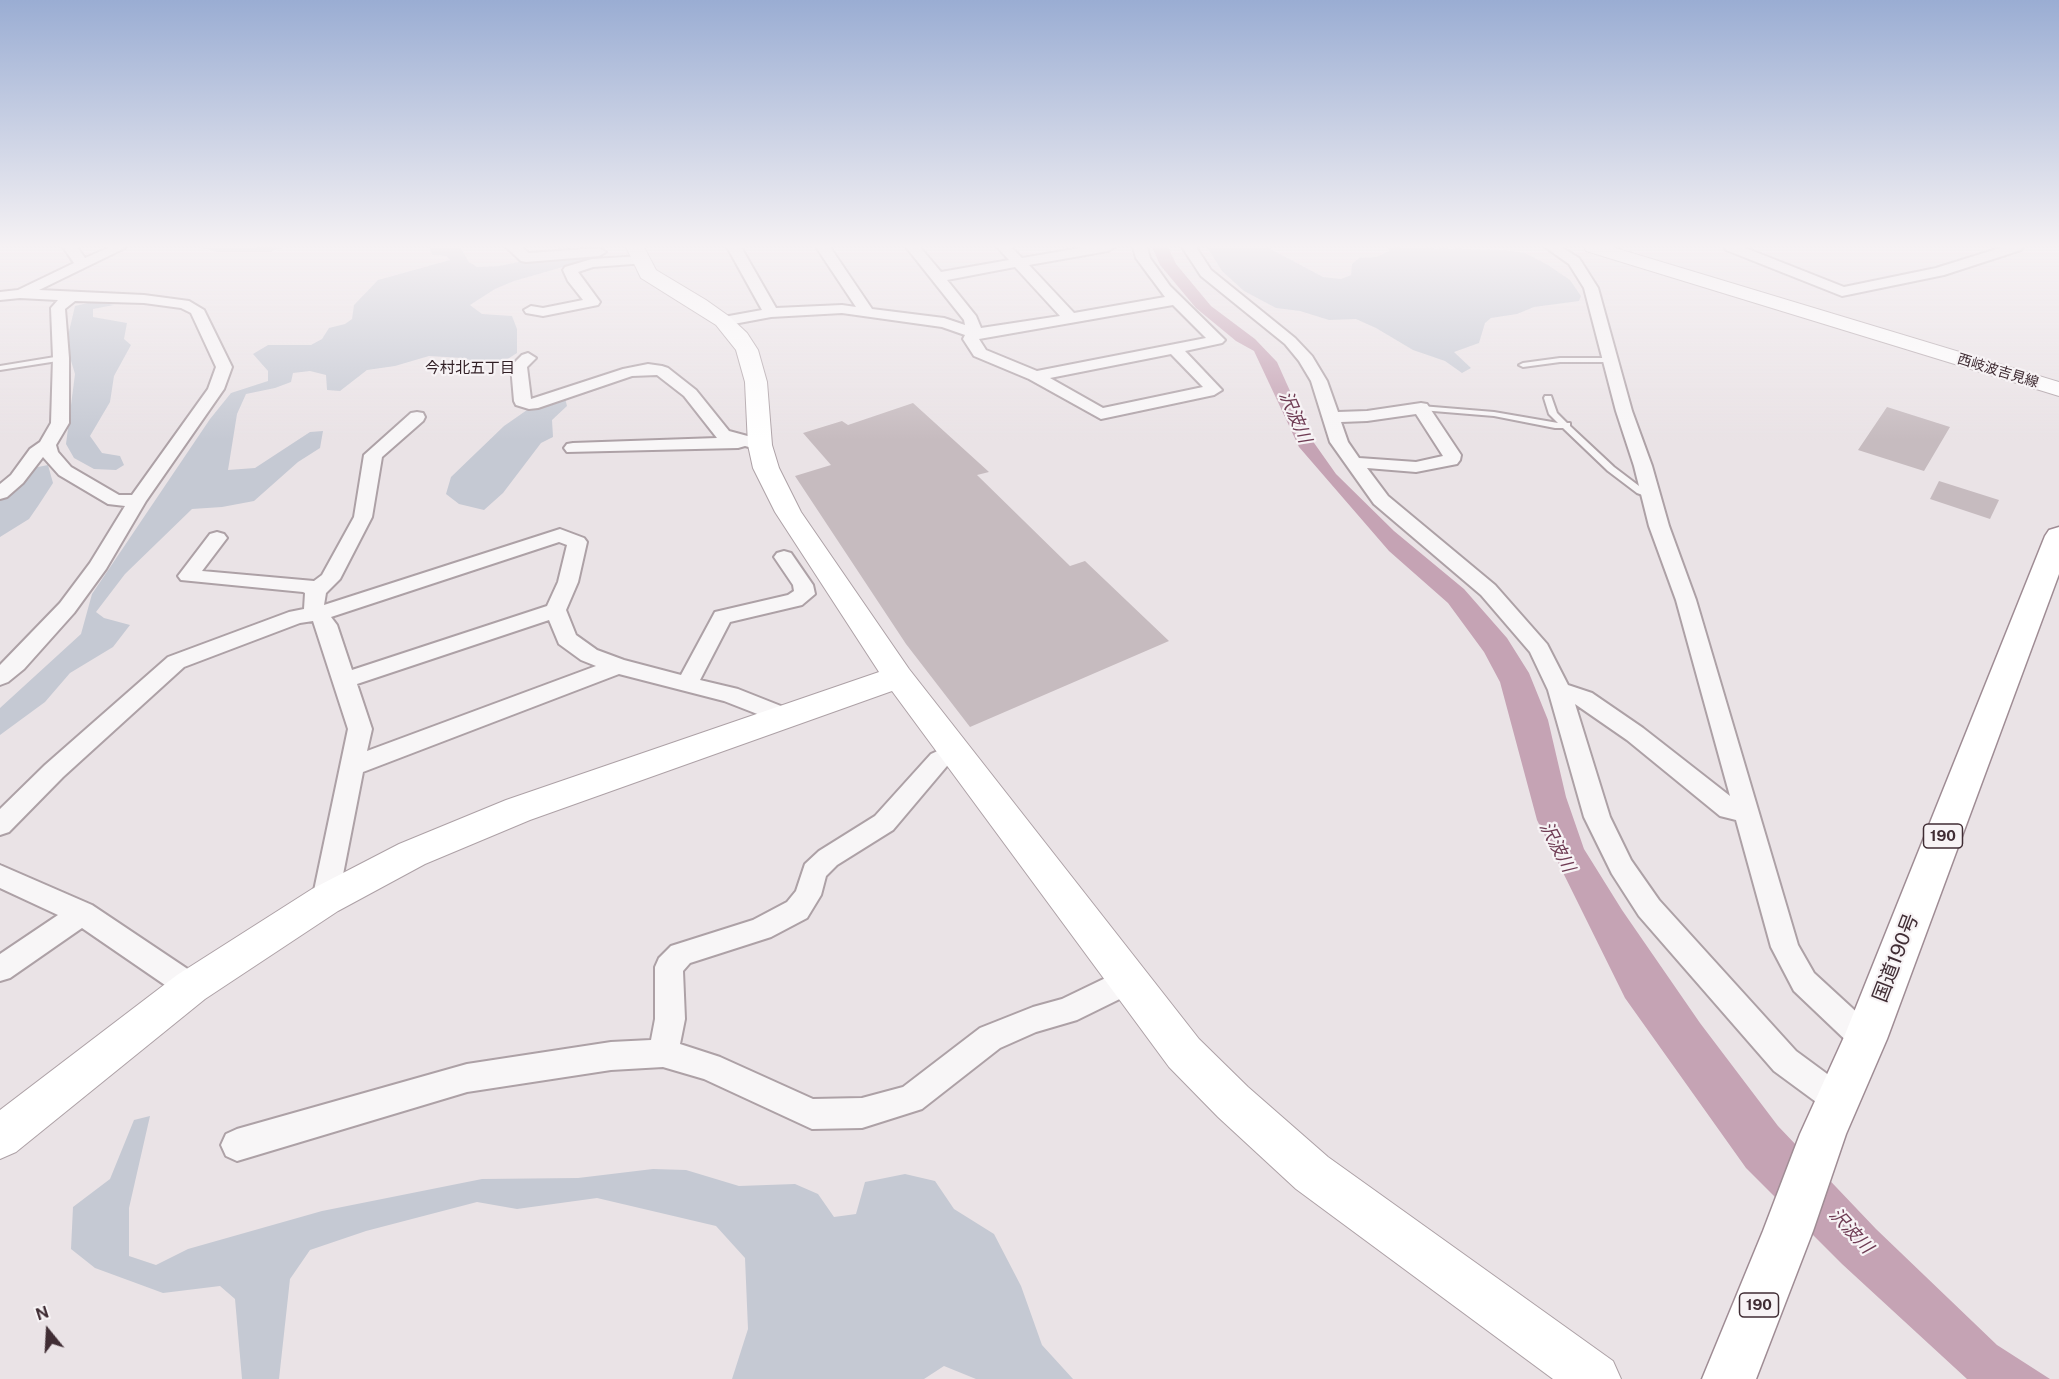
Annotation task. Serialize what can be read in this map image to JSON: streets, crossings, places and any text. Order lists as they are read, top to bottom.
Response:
{
  "streets": {
    "highway": ["190", "国道190号"],
    "street": ["西岐波吉見線"]
  },
  "districts": ["今村北五丁目"],
  "water": ["沢波川"],
  "north": "top"
}
